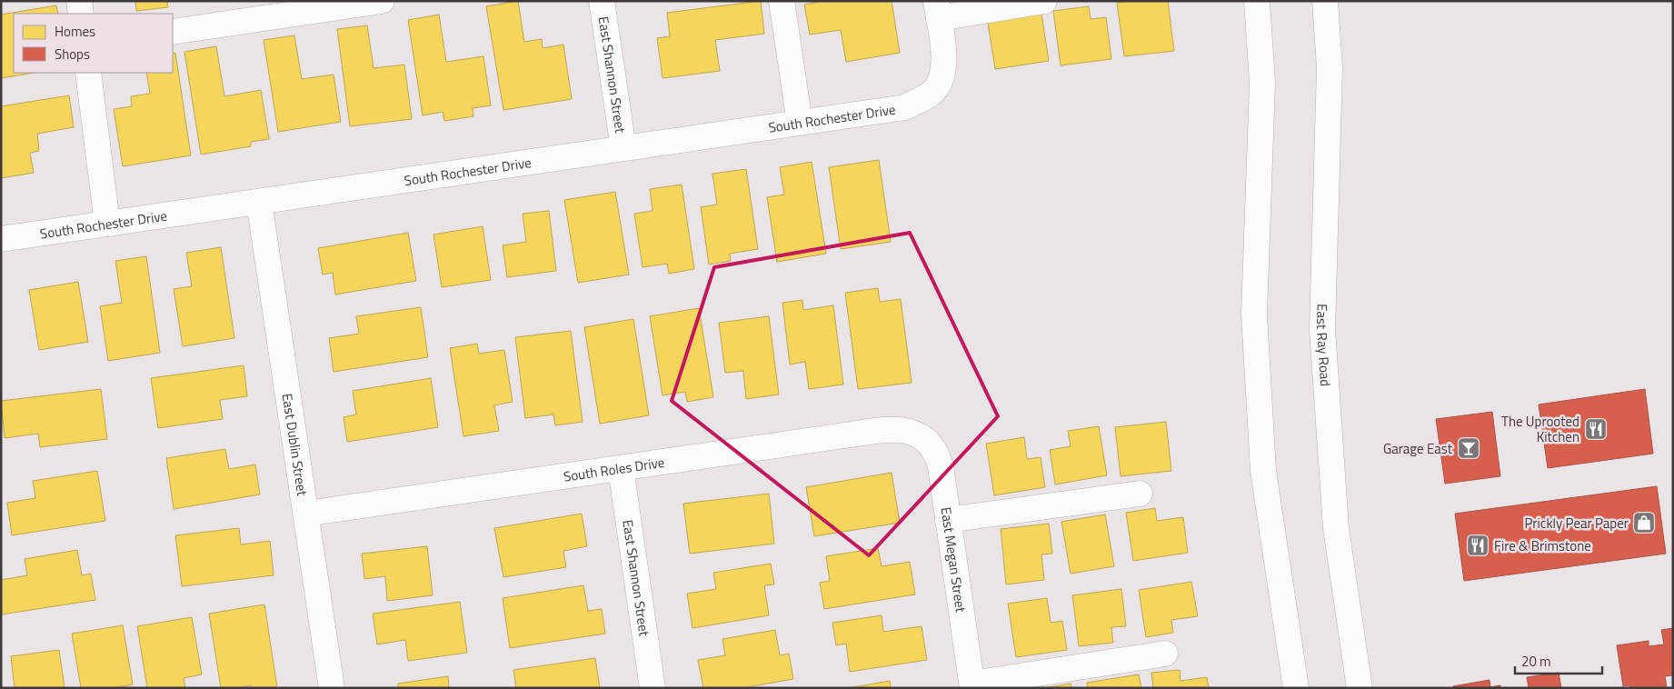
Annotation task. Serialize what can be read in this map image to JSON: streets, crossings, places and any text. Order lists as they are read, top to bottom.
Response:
{
  "streets": {
    "street": [
      "East Shannon Street",
      "South Rochester Drive",
      "East Ray Road",
      "East Dublin Street",
      "South Roles Drive",
      "East Megan Street"
    ]
  },
  "crossings": [
    ["East Shannon Street", "South Rochester Drive"],
    ["East Shannon Street", "South Roles Drive"],
    ["South Rochester Drive", "East Dublin Street"],
    ["East Dublin Street", "South Roles Drive"],
    ["South Roles Drive", "East Megan Street"]
  ],
  "places": {
    "restaurant": ["The Uprooted Kitchen", "Fire & Brimstone"],
    "bar": ["Garage East"],
    "shop": ["Prickly Pear Paper"]
  },
  "legend": ["Homes", "Shops"],
  "scale_bar": "20 m"
}
